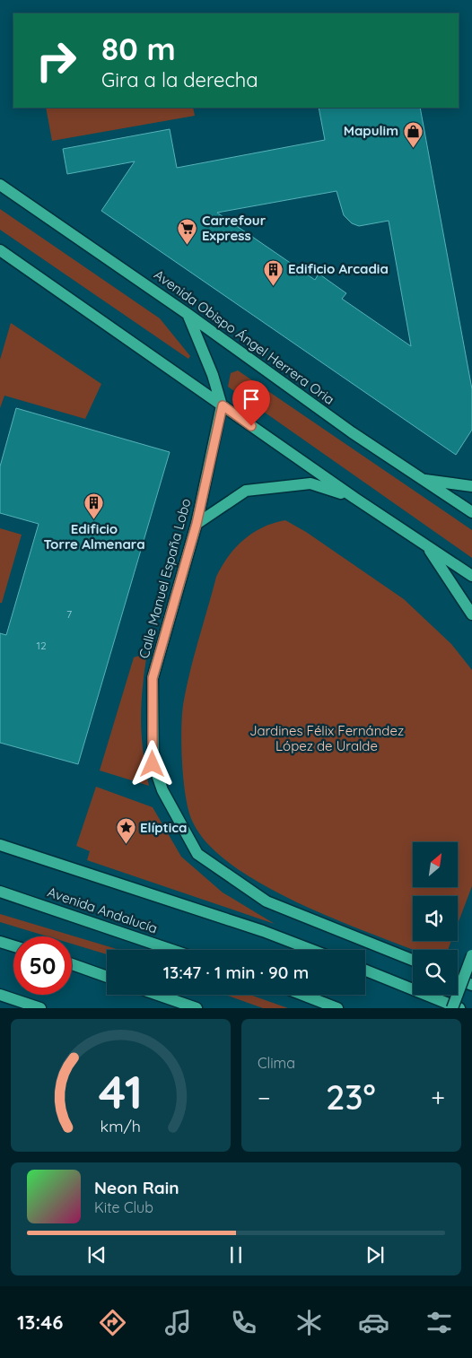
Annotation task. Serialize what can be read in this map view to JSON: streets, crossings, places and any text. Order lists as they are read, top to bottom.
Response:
{
  "streets": {
    "main road": ["Avenida Obispo Ángel Herrera Oria", "Calle Manuel España Lobo", "Avenida Andalucía"]
  },
  "parks": ["Jardines Félix Fernández López de Uralde"],
  "places": {
    "shop": ["Mapulim"],
    "supermarket": ["Carrefour Express"],
    "building": ["Edificio Arcadia", "Edificio Torre Almenara"],
    "place": ["Elíptica"]
  },
  "house_numbers": ["7", "12"],
  "north": "top right",
  "page": {
    "turn": ["80 m", "Gira a la derecha"],
    "limit": "50",
    "trip": "13:47 · 1 min · 90 m",
    "tile": "Clima",
    "heat": ["−", "23°", "+"],
    "song": ["Neon Rain", "Kite Club"],
    "tabs": "13:46",
    "gauge": ["41", "km/h"]
  }
}
